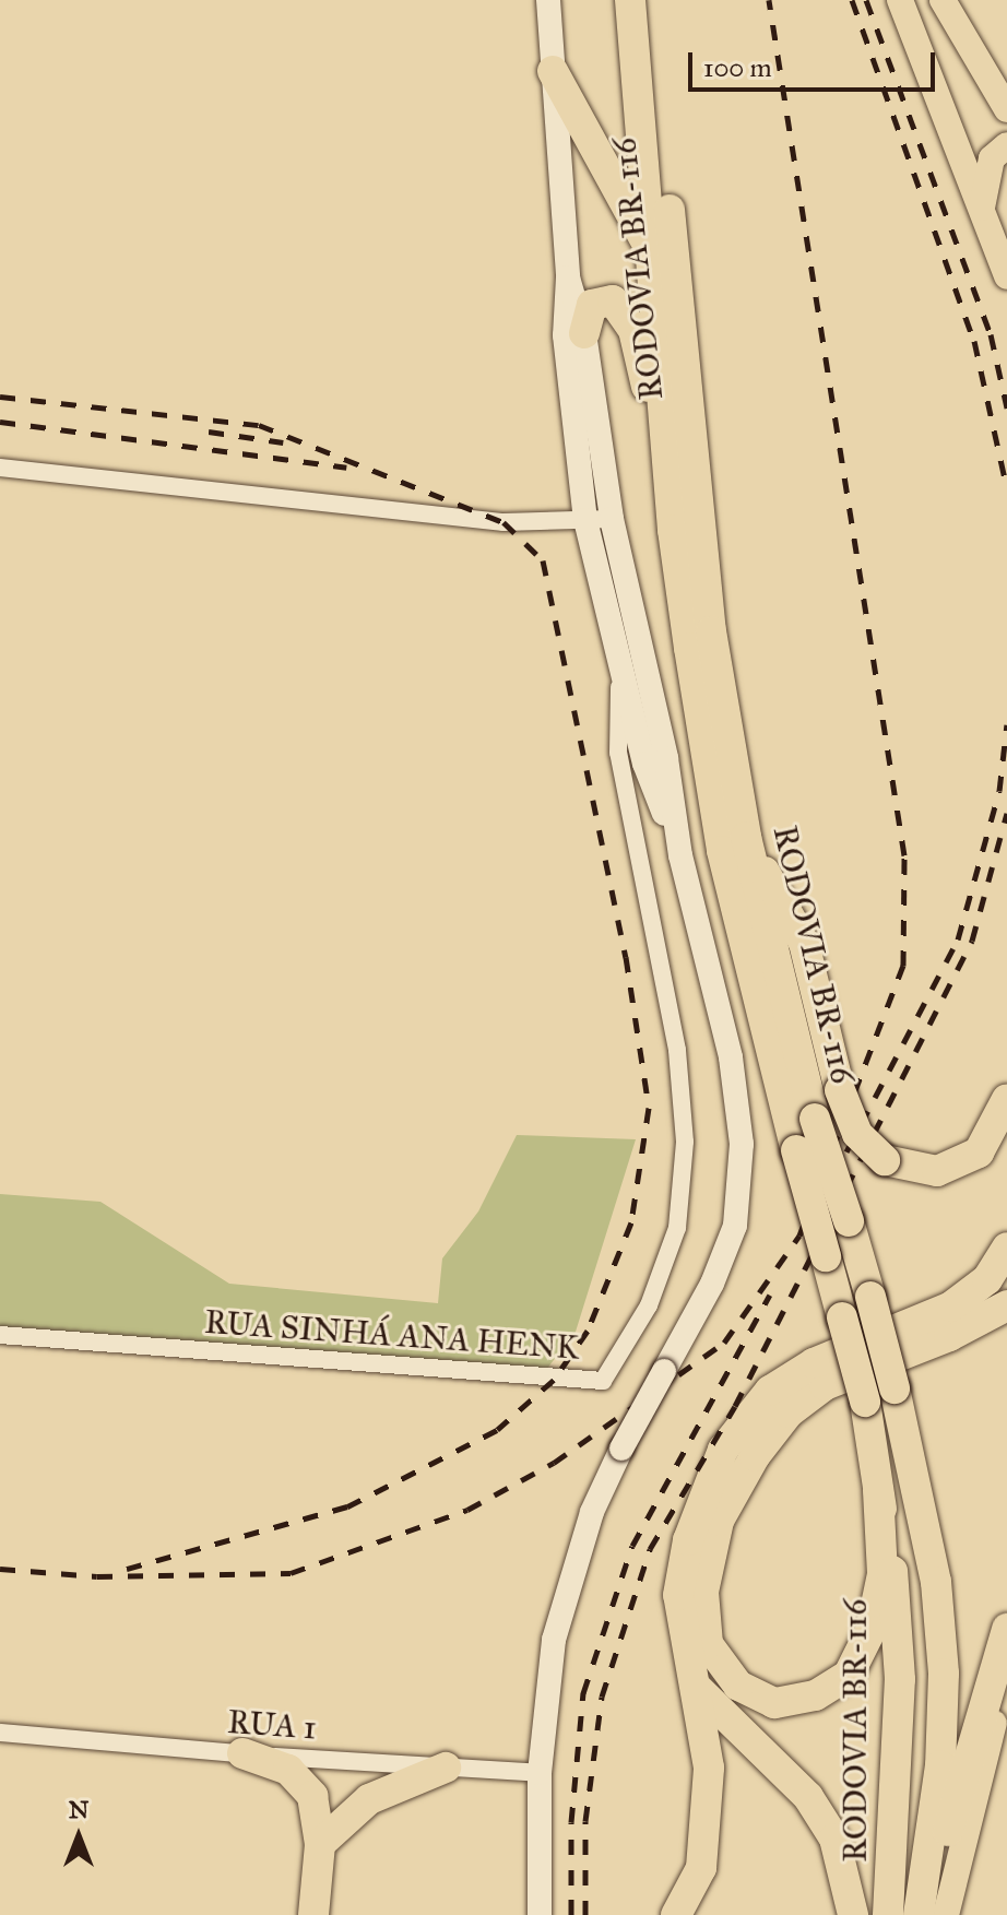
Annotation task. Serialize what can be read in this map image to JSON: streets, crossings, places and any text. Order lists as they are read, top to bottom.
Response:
{
  "streets": {
    "highway": ["RODOVIA BR-116"],
    "street": ["RUA SINHÁ ANA HENK", "RUA 1"]
  },
  "scale_bar": "100 m",
  "north": "top"
}
